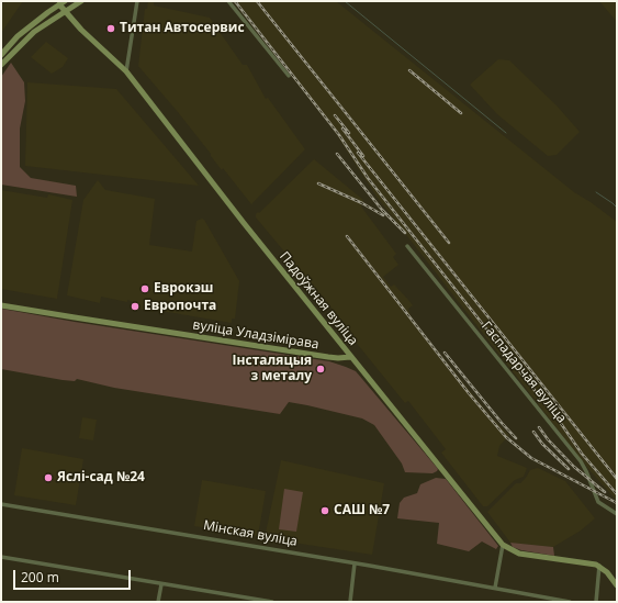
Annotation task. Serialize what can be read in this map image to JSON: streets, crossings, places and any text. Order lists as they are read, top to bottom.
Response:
{
  "streets": {
    "main road": ["Падоўжная вуліца", "вуліца Уладзімірава"],
    "street": ["Гаспадарчая вуліца", "Мінская вуліца"]
  },
  "crossings": [
    ["Падоўжная вуліца", "вуліца Уладзімірава"]
  ],
  "places": [
    "Титан Автосервис",
    "Еврокэш",
    "Европочта",
    "Інсталяцыя з металу",
    "Яслі-сад №24",
    "САШ №7"
  ],
  "scale_bar": "200 m"
}
